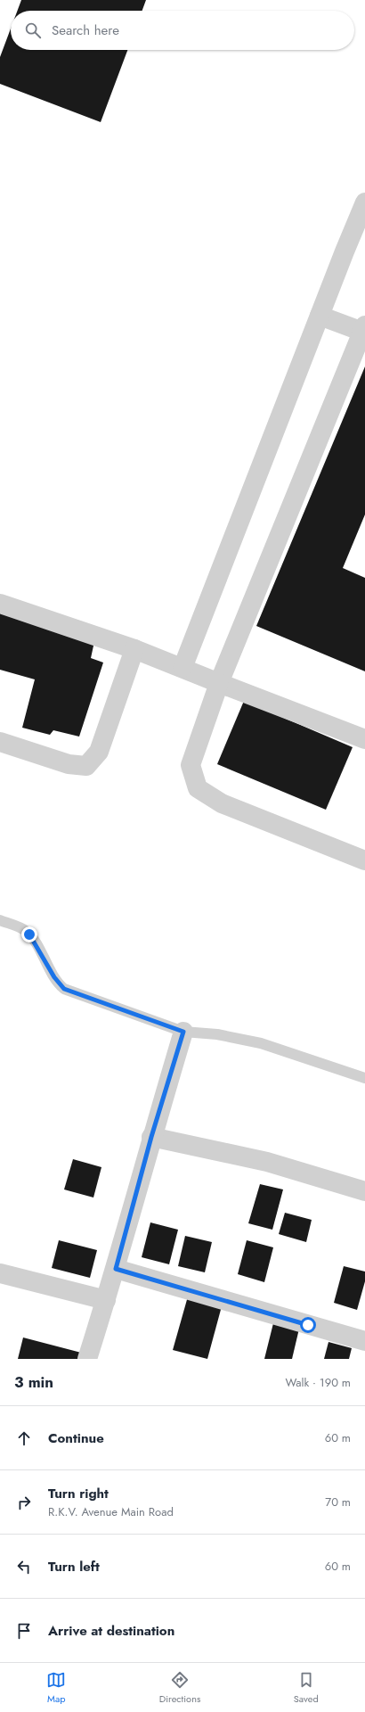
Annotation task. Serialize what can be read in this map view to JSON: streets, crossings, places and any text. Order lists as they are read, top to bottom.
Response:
{
  "page": {
    "search": "Search here",
    "heading": ["3 min", "Walk · 190 m"],
    "list": [
      ["Continue", "60 m"],
      ["Turn right", "R.K.V. Avenue Main Road", "70 m"],
      ["Turn left", "60 m"],
      "Arrive at destination"
    ],
    "nav": ["Map", "Directions", "Saved"]
  }
}
